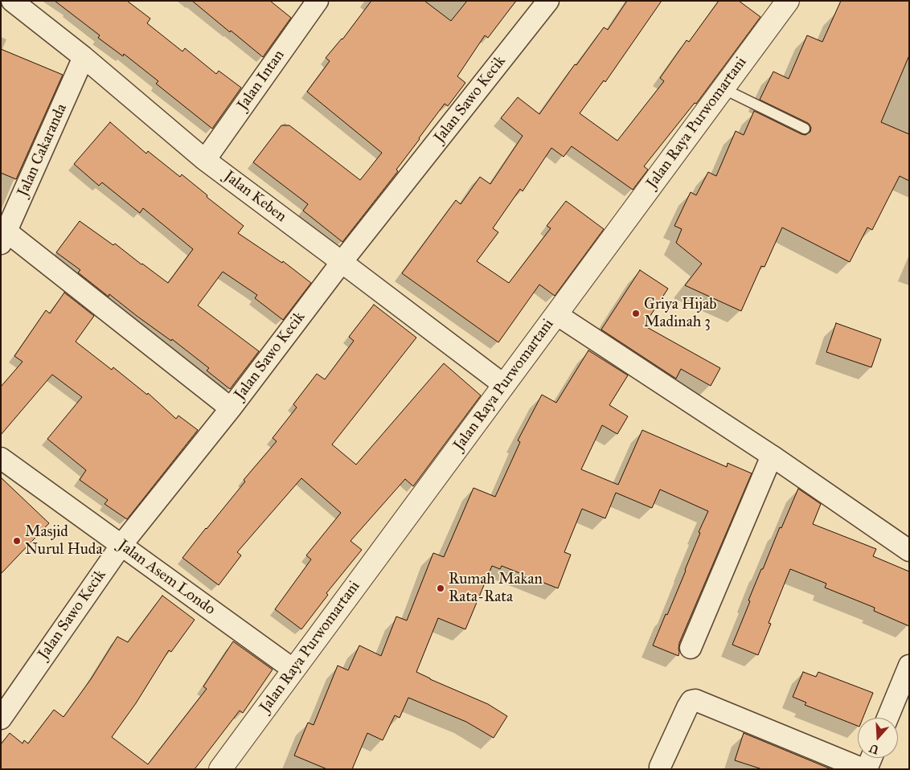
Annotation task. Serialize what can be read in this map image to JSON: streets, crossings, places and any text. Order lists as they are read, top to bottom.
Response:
{
  "streets": {
    "street": [
      "Jalan Intan",
      "Jalan Sawo Kecik",
      "Jalan Raya Purwomartani",
      "Jalan Cakaranda",
      "Jalan Keben",
      "Jalan Asem Londo"
    ]
  },
  "crossings": [
    ["Jalan Intan", "Jalan Keben"],
    ["Jalan Sawo Kecik", "Jalan Keben"],
    ["Jalan Sawo Kecik", "Jalan Asem Londo"],
    ["Jalan Raya Purwomartani", "Jalan Keben"],
    ["Jalan Raya Purwomartani", "Jalan Asem Londo"],
    ["Jalan Cakaranda", "Jalan Keben"]
  ],
  "places": ["Griya Hijab Madinah 3", "Masjid Nurul Huda", "Rumah Makan Rata-Rata"],
  "north": "bottom"
}
